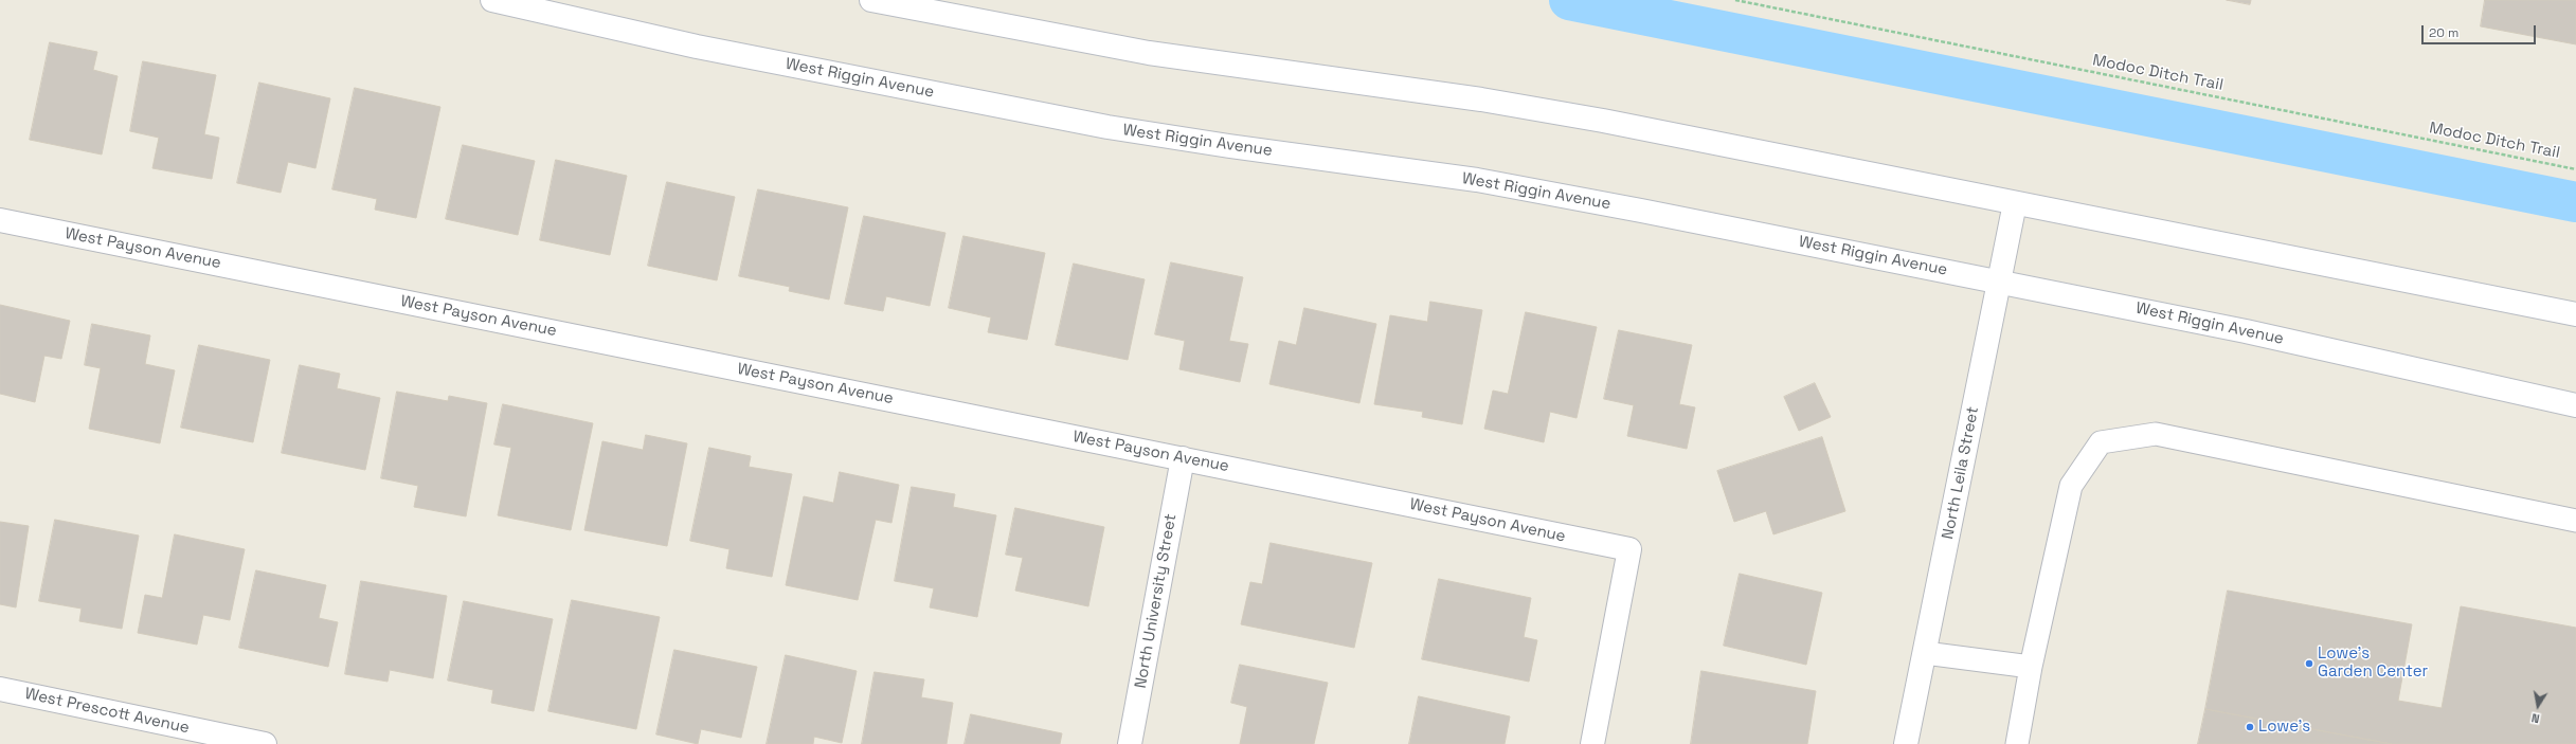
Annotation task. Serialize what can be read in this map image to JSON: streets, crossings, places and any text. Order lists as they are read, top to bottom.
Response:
{
  "streets": {
    "main road": [
      "West Riggin Avenue",
      "West Payson Avenue",
      "North Leila Street",
      "North University Street",
      "West Prescott Avenue"
    ],
    "path": ["Modoc Ditch Trail"]
  },
  "crossings": [
    ["West Riggin Avenue", "North Leila Street"],
    ["West Payson Avenue", "North University Street"]
  ],
  "places": ["Lowe's Garden Center", "Lowe's"],
  "scale_bar": "20 m",
  "north": "bottom"
}
